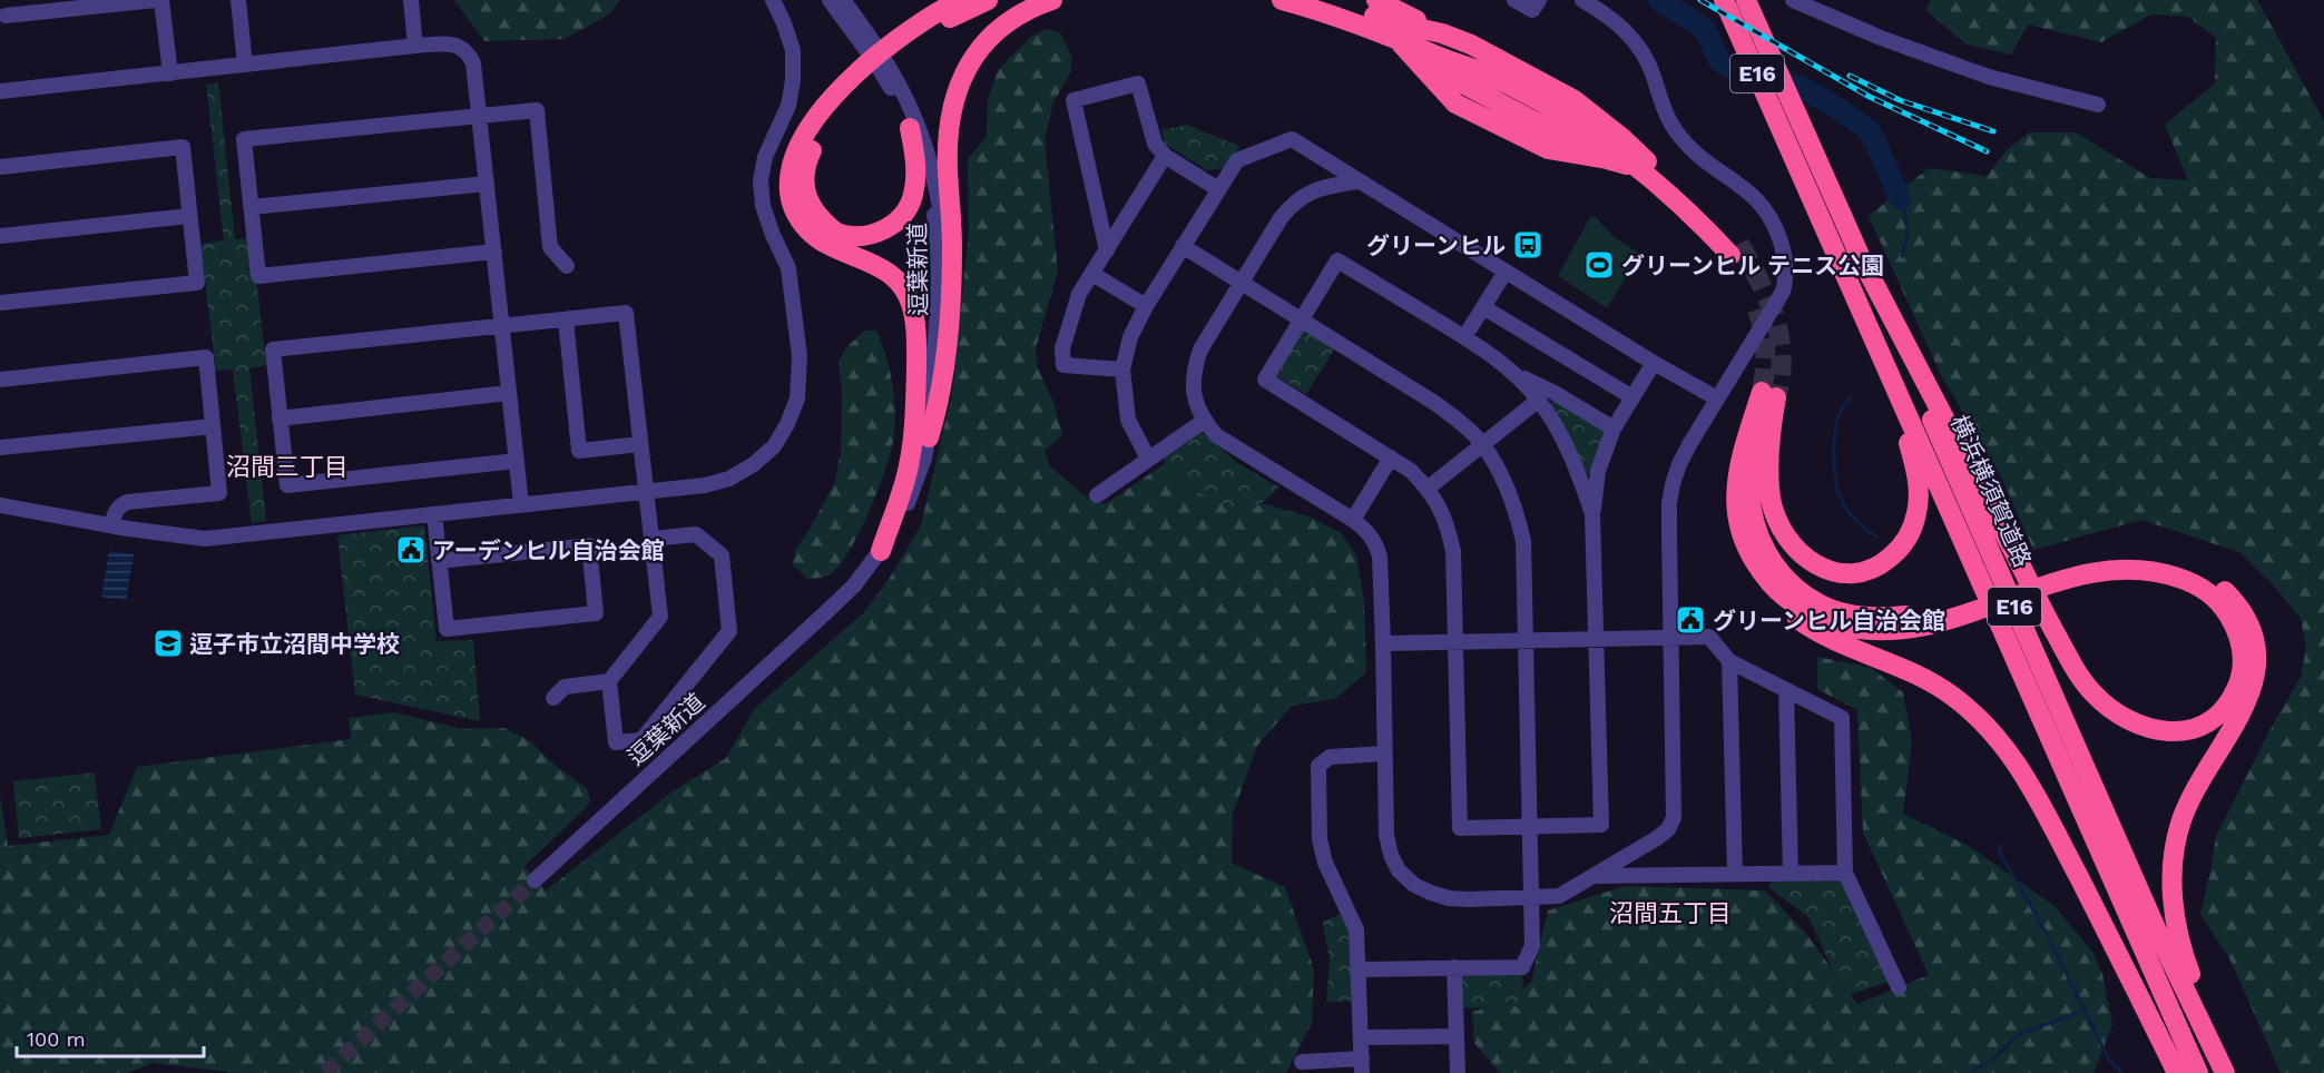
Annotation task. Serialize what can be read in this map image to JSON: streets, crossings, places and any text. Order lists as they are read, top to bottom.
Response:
{
  "streets": {
    "highway": ["E16", "横浜横須賀道路"],
    "street": ["逗葉新道"]
  },
  "districts": ["沼間三丁目", "沼間五丁目"],
  "places": {
    "bus stop": ["グリーンヒル"],
    "sports": ["グリーンヒル テニス公園"],
    "public building": ["アーデンヒル自治会館", "グリーンヒル自治会館"],
    "school or university": ["逗子市立沼間中学校"]
  },
  "scale_bar": "100 m"
}
